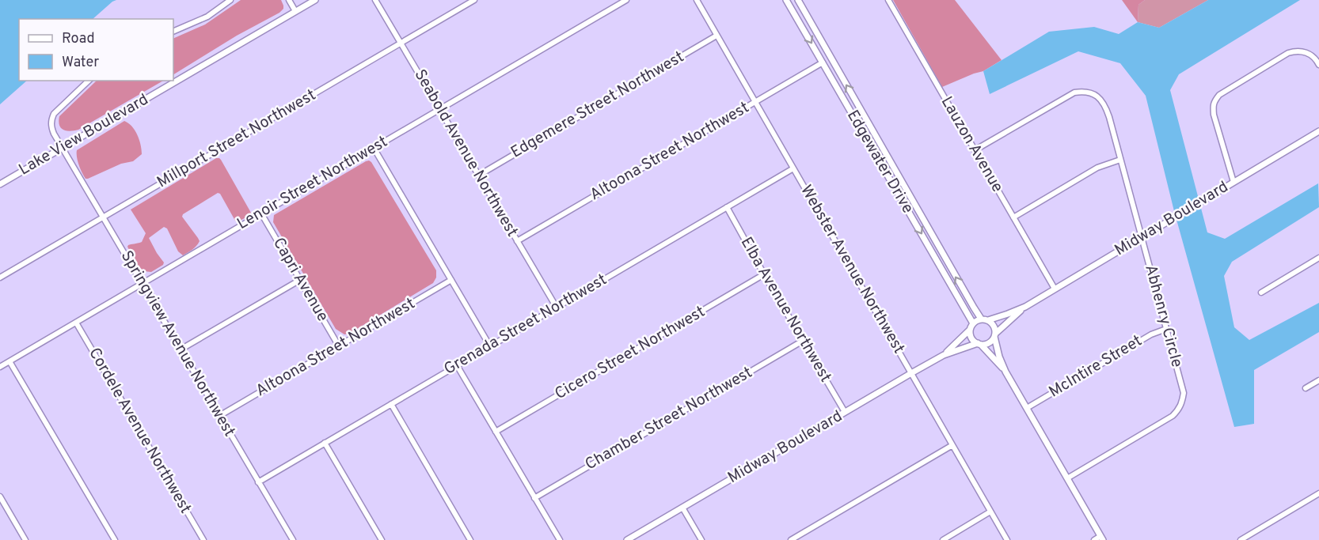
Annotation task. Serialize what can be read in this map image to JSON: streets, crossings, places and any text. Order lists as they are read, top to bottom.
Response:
{
  "streets": {
    "street": [
      "Edgemere Street Northwest",
      "Lake View Boulevard",
      "Millport Street Northwest",
      "Lauzon Avenue",
      "Altoona Street Northwest",
      "Seabold Avenue Northwest",
      "Edgewater Drive",
      "Lenoir Street Northwest",
      "Midway Boulevard",
      "Webster Avenue Northwest",
      "Capri Avenue",
      "Elba Avenue Northwest",
      "Abhenry Circle",
      "Grenada Street Northwest",
      "Springview Avenue Northwest",
      "Cicero Street Northwest",
      "McIntire Street",
      "Chamber Street Northwest",
      "Cordele Avenue Northwest"
    ]
  },
  "crossings": [
    ["Edgemere Street Northwest", "Seabold Avenue Northwest"],
    ["Edgemere Street Northwest", "Webster Avenue Northwest"],
    ["Lake View Boulevard", "Springview Avenue Northwest"],
    ["Millport Street Northwest", "Seabold Avenue Northwest"],
    ["Millport Street Northwest", "Springview Avenue Northwest"],
    ["Lauzon Avenue", "Midway Boulevard"],
    ["Lauzon Avenue", "Abhenry Circle"],
    ["Altoona Street Northwest", "Seabold Avenue Northwest"],
    ["Altoona Street Northwest", "Edgewater Drive"],
    ["Altoona Street Northwest", "Webster Avenue Northwest"],
    ["Altoona Street Northwest", "Capri Avenue"],
    ["Altoona Street Northwest", "Springview Avenue Northwest"],
    ["Seabold Avenue Northwest", "Lenoir Street Northwest"],
    ["Seabold Avenue Northwest", "Grenada Street Northwest"],
    ["Edgewater Drive", "Midway Boulevard"],
    ["Lenoir Street Northwest", "Capri Avenue"],
    ["Lenoir Street Northwest", "Springview Avenue Northwest"],
    ["Lenoir Street Northwest", "Cordele Avenue Northwest"],
    ["Midway Boulevard", "Webster Avenue Northwest"],
    ["Midway Boulevard", "Elba Avenue Northwest"],
    ["Midway Boulevard", "Abhenry Circle"],
    ["Webster Avenue Northwest", "Grenada Street Northwest"],
    ["Elba Avenue Northwest", "Grenada Street Northwest"],
    ["Elba Avenue Northwest", "Cicero Street Northwest"],
    ["Elba Avenue Northwest", "Chamber Street Northwest"],
    ["Abhenry Circle", "McIntire Street"],
    ["Grenada Street Northwest", "Springview Avenue Northwest"]
  ],
  "legend": ["Road", "Water"]
}
